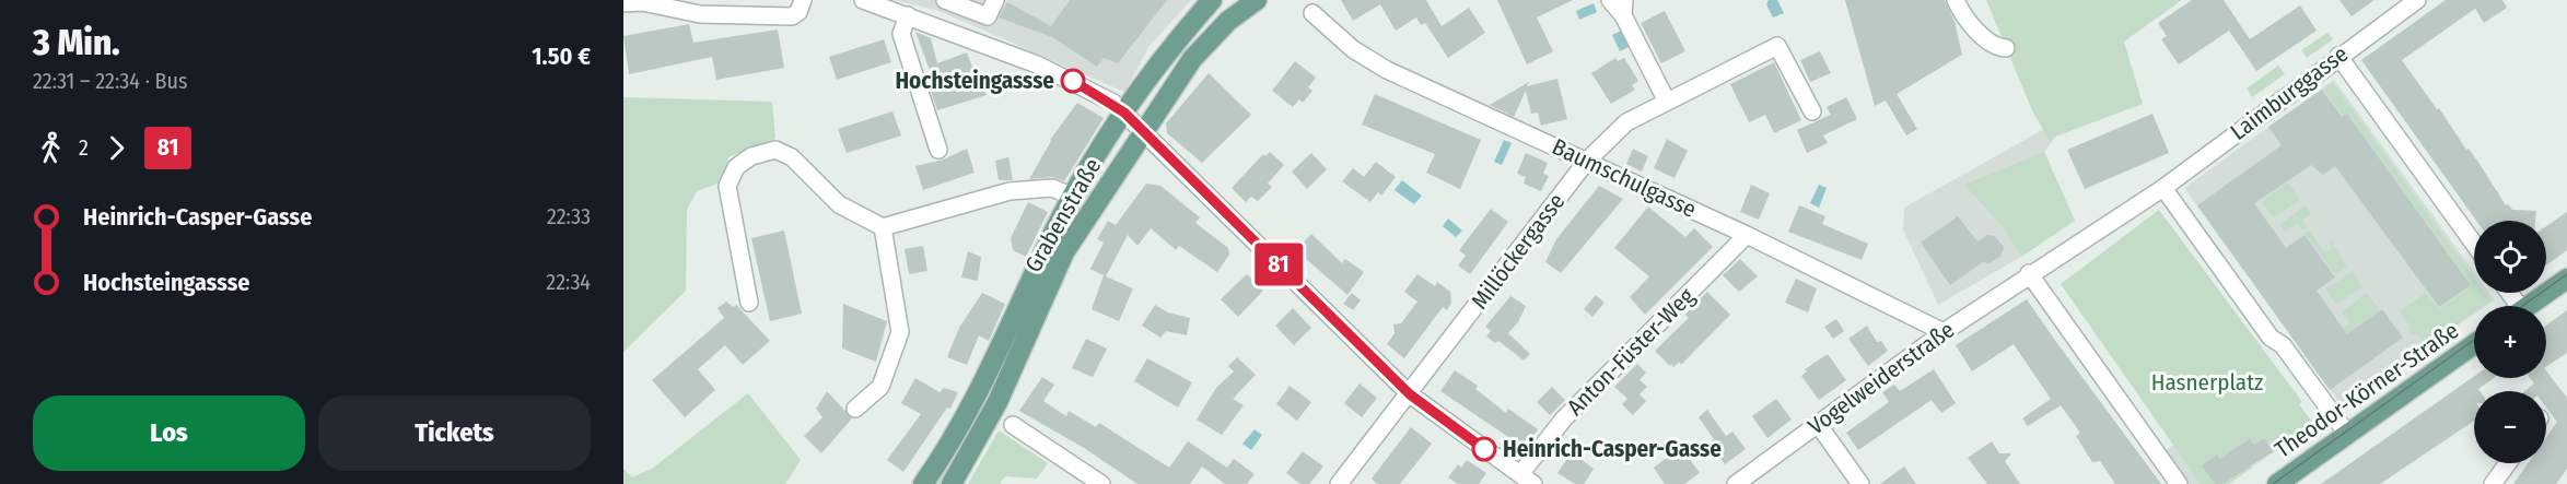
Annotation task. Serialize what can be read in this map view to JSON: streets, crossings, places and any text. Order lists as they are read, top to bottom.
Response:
{
  "streets": {
    "main road": ["Grabenstraße", "Theodor-Körner-Straße"],
    "street": [
      "Laimburggasse",
      "Baumschulgasse",
      "Millöckergasse",
      "Anton-Füster-Weg",
      "Vogelweiderstraße"
    ]
  },
  "crossings": [
    ["Baumschulgasse", "Millöckergasse"],
    ["Baumschulgasse", "Anton-Füster-Weg"],
    ["Baumschulgasse", "Vogelweiderstraße"]
  ],
  "parks": ["Hasnerplatz"],
  "places": ["Hochsteingassse", "Heinrich-Casper-Gasse"],
  "lines": ["bus line 81"],
  "page": {
    "heading": ["3 Min.", "22:31 – 22:34 · Bus", "1.50 €"],
    "on_map": "81",
    "legs": ["2", "81"],
    "list": [
      {
        "name": "Heinrich-Casper-Gasse",
        "value": "22:33"
      },
      {
        "name": "Hochsteingassse",
        "value": "22:34"
      }
    ],
    "map_buttons": ["+", "−"],
    "buttons": ["Los", "Tickets"]
  }
}
